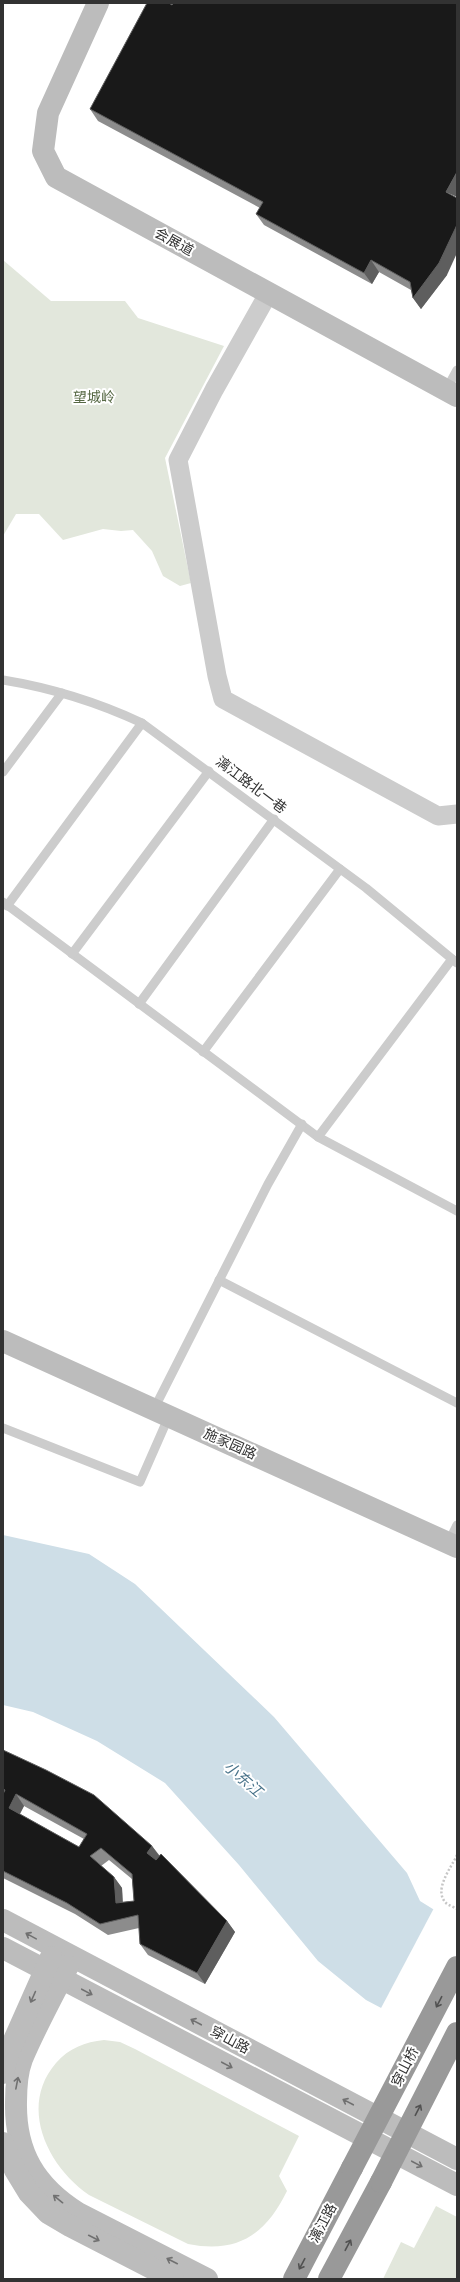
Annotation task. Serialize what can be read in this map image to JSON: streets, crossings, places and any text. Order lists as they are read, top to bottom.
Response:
{
  "streets": {
    "highway": ["穿山桥", "漓江路"],
    "main road": ["会展道", "施家园路", "穿山路"],
    "lane": ["漓江路北一巷"]
  },
  "crossings": [
    ["穿山桥", "漓江路"]
  ],
  "water": ["小东江"],
  "parks": ["望城岭"]
}
